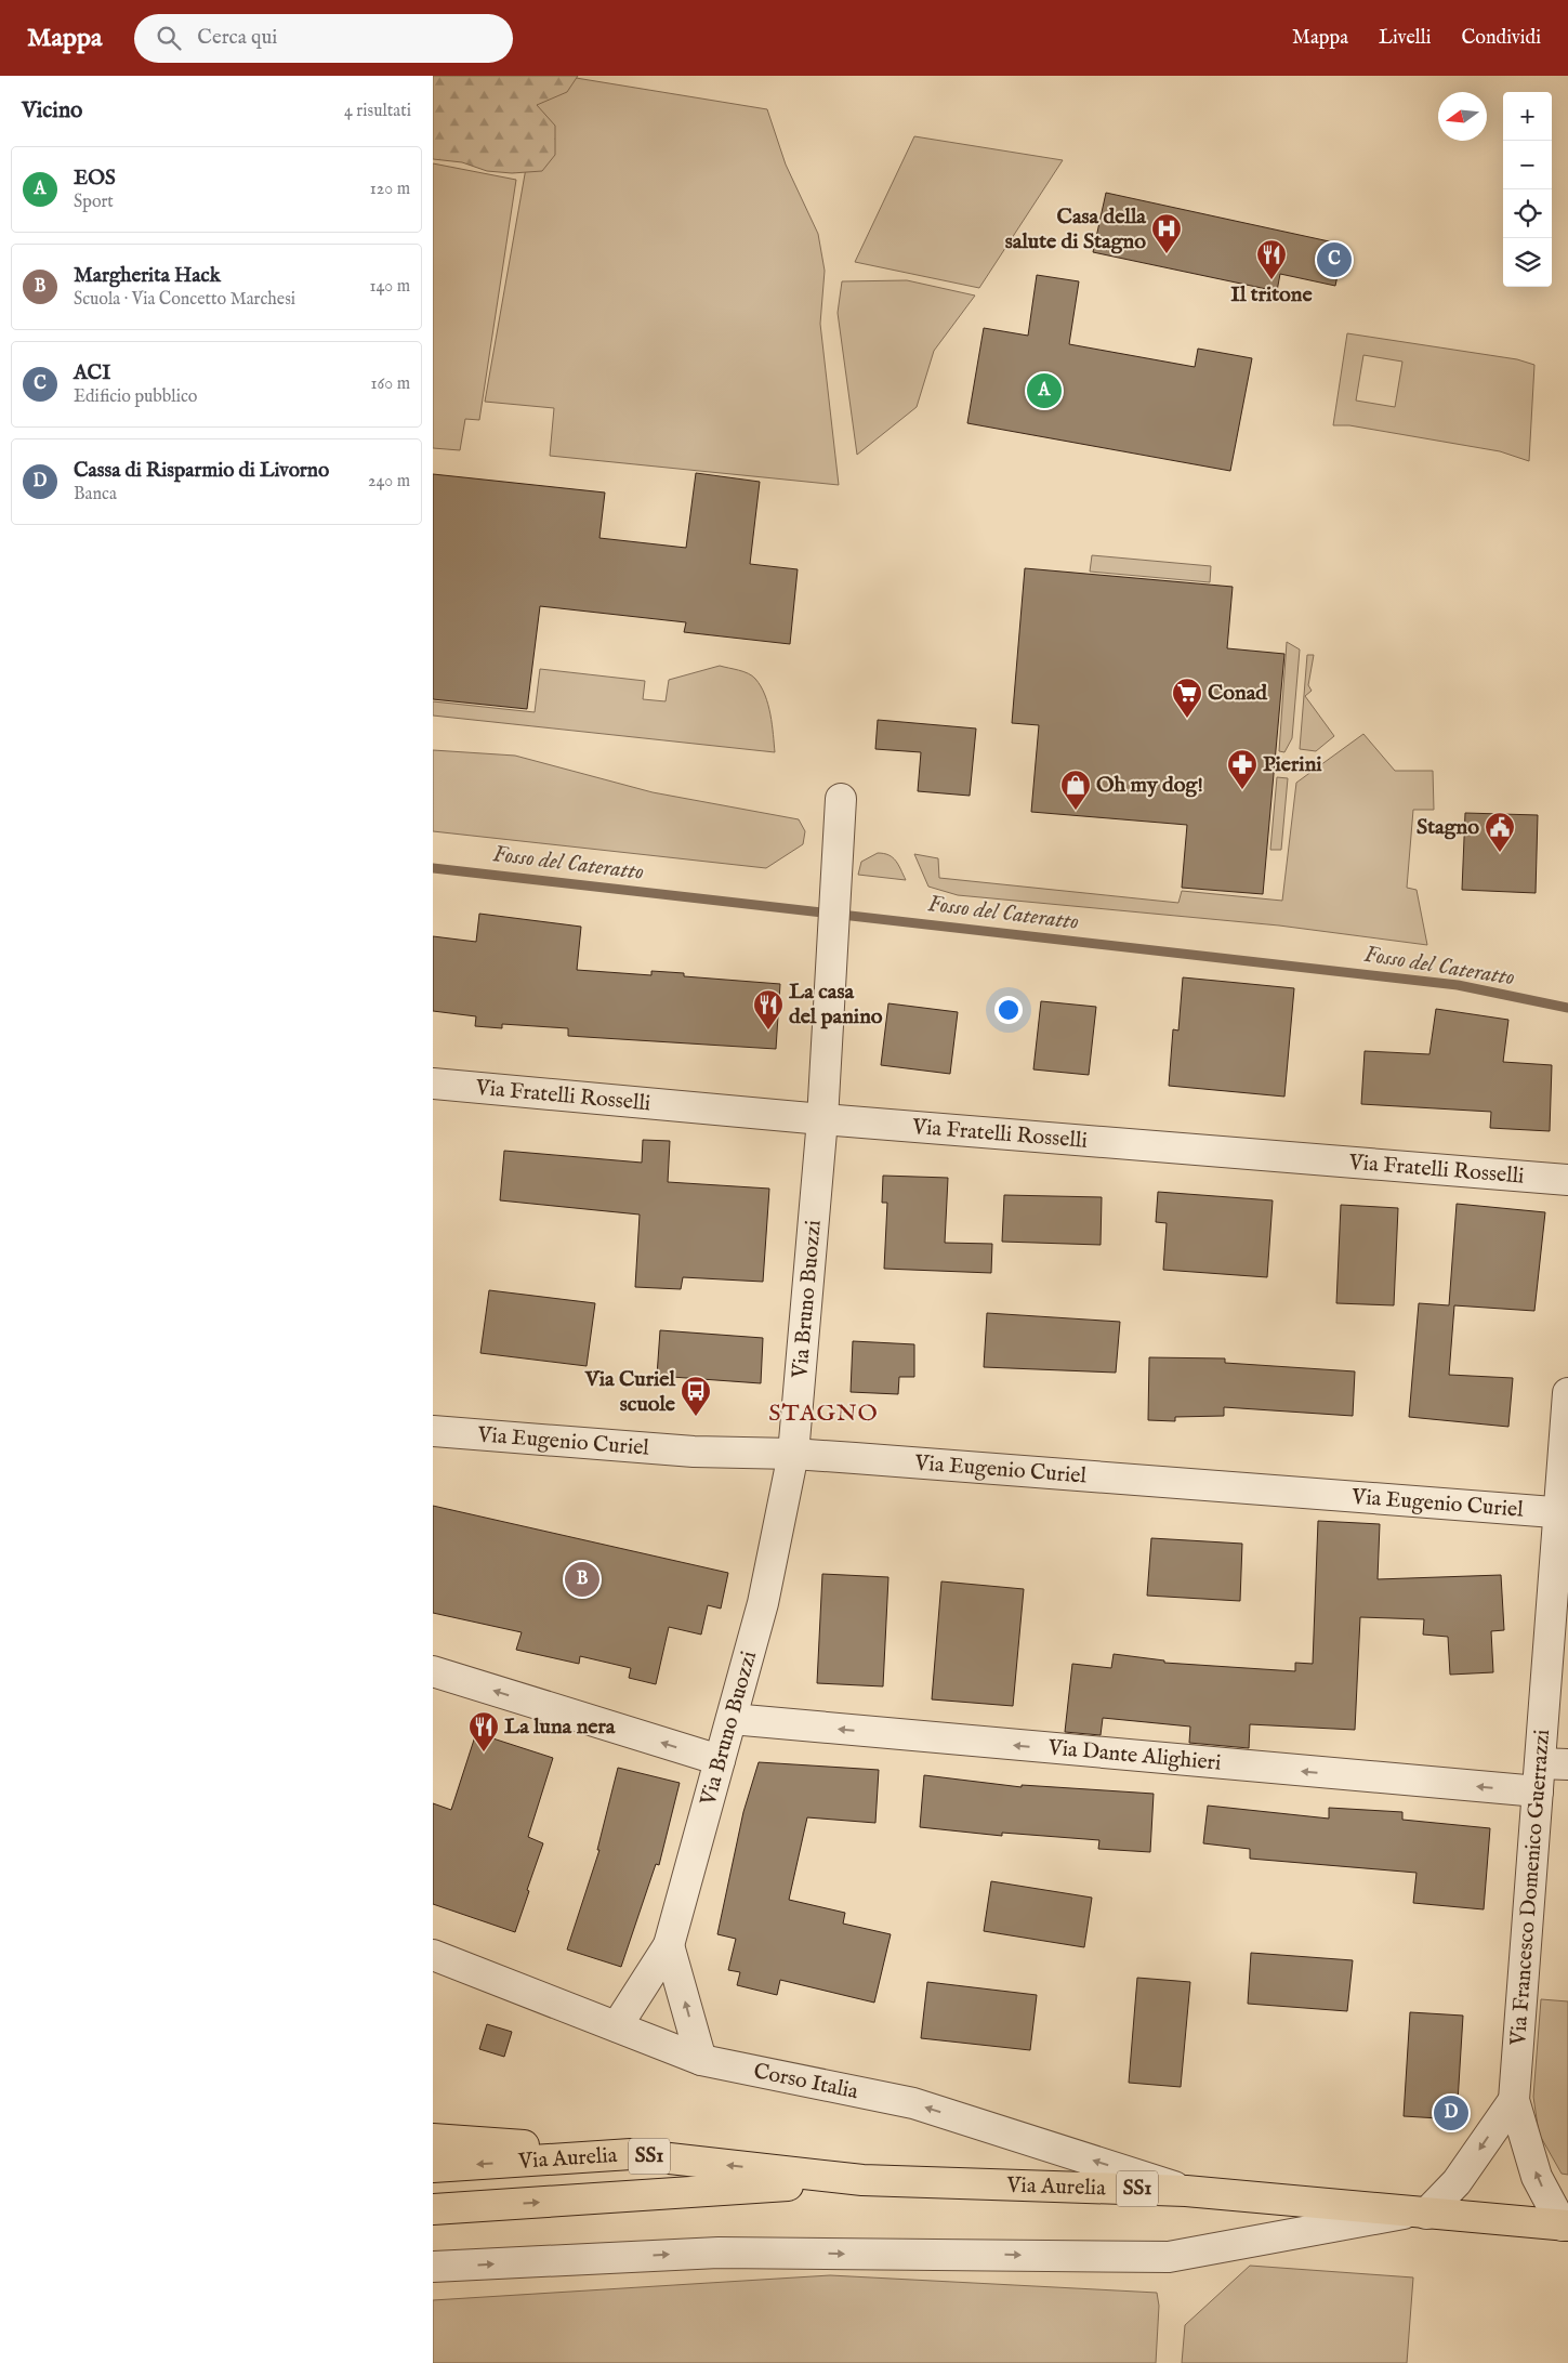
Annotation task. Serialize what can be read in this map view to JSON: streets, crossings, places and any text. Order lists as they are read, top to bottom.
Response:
{
  "streets": {
    "main road": ["SS1", "Via Aurelia"],
    "street": [
      "Via Fratelli Rosselli",
      "Via Bruno Buozzi",
      "Via Eugenio Curiel",
      "Via Dante Alighieri",
      "Via Francesco Domenico Guerrazzi",
      "Corso Italia"
    ]
  },
  "crossings": [
    ["Via Fratelli Rosselli", "Via Bruno Buozzi"],
    ["Via Bruno Buozzi", "Via Eugenio Curiel"],
    ["Via Bruno Buozzi", "Via Dante Alighieri"],
    ["Via Bruno Buozzi", "Corso Italia"],
    ["Via Eugenio Curiel", "Via Francesco Domenico Guerrazzi"],
    ["Via Dante Alighieri", "Via Francesco Domenico Guerrazzi"],
    ["Via Francesco Domenico Guerrazzi", "Via Aurelia"],
    ["Corso Italia", "Via Aurelia"]
  ],
  "one_way": ["Via Dante Alighieri"],
  "districts": ["STAGNO"],
  "water": ["Fosso del Cateratto"],
  "places": {
    "hospital": ["Casa della salute di Stagno"],
    "restaurant": ["Il tritone", "La casa del panino", "La luna nera"],
    "supermarket": ["Conad"],
    "pharmacy": ["Pierini"],
    "shop": ["Oh my dog!"],
    "public building": ["Stagno"],
    "bus stop": ["Via Curiel scuole"]
  },
  "north": "left",
  "page": {
    "header": "Mappa",
    "search": "Cerca qui",
    "nav": ["Mappa", "Livelli", "Condividi"],
    "heading": ["Vicino", "4 risultati"],
    "map_buttons": ["+", "−"],
    "list": [
      {
        "mark": "A",
        "name": "EOS",
        "note": "Sport",
        "value": "120 m"
      },
      {
        "mark": "B",
        "name": "Margherita Hack",
        "note": "Scuola · Via Concetto Marchesi",
        "value": "140 m"
      },
      {
        "mark": "C",
        "name": "ACI",
        "note": "Edificio pubblico",
        "value": "160 m"
      },
      {
        "mark": "D",
        "name": "Cassa di Risparmio di Livorno",
        "note": "Banca",
        "value": "240 m"
      }
    ],
    "pins": [
      "C",
      "A",
      "B",
      "D"
    ]
  }
}
